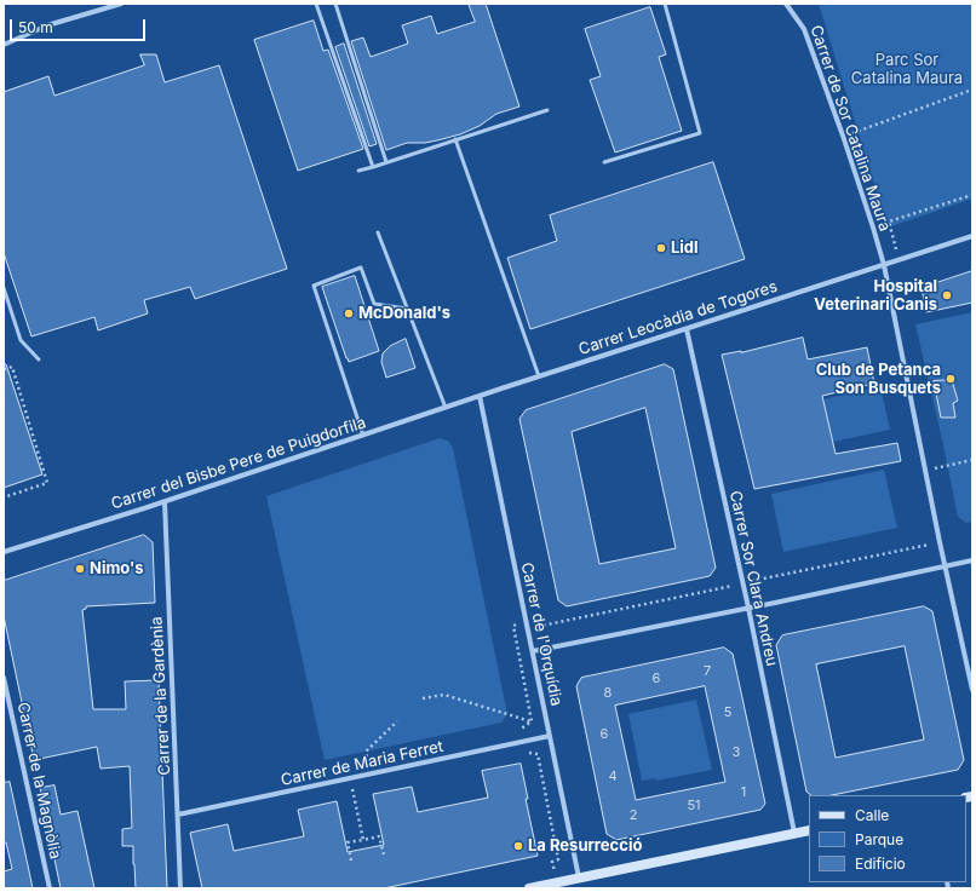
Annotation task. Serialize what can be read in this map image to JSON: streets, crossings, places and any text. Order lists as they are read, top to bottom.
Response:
{
  "streets": {
    "street": [
      "Carrer de Sor Catalina Maura",
      "Carrer Leocàdia de Togores",
      "Carrer del Bisbe Pere de Puigdorfila",
      "Carrer Sor Clara Andreu",
      "Carrer de l'Orquídia",
      "Carrer de la Gardènia",
      "Carrer de Maria Ferret",
      "Carrer de la Magnòlia"
    ]
  },
  "crossings": [
    ["Carrer de Sor Catalina Maura", "Carrer Leocàdia de Togores"],
    ["Carrer Leocàdia de Togores", "Carrer del Bisbe Pere de Puigdorfila"],
    ["Carrer Leocàdia de Togores", "Carrer Sor Clara Andreu"],
    ["Carrer Leocàdia de Togores", "Carrer de l'Orquídia"],
    ["Carrer del Bisbe Pere de Puigdorfila", "Carrer de l'Orquídia"],
    ["Carrer del Bisbe Pere de Puigdorfila", "Carrer de la Gardènia"],
    ["Carrer de l'Orquídia", "Carrer de Maria Ferret"],
    ["Carrer de la Gardènia", "Carrer de Maria Ferret"]
  ],
  "parks": ["Parc Sor Catalina Maura"],
  "places": [
    "Lidl",
    "Hospital Veterinari Canis",
    "McDonald's",
    "Club de Petanca Son Busquets",
    "Nimo's",
    "La Resurrecció"
  ],
  "house_numbers": [
    "7",
    "6",
    "8",
    "5",
    "6",
    "3",
    "4",
    "1",
    "51",
    "2"
  ],
  "legend": ["Calle", "Parque", "Edificio"],
  "scale_bar": "50 m"
}
